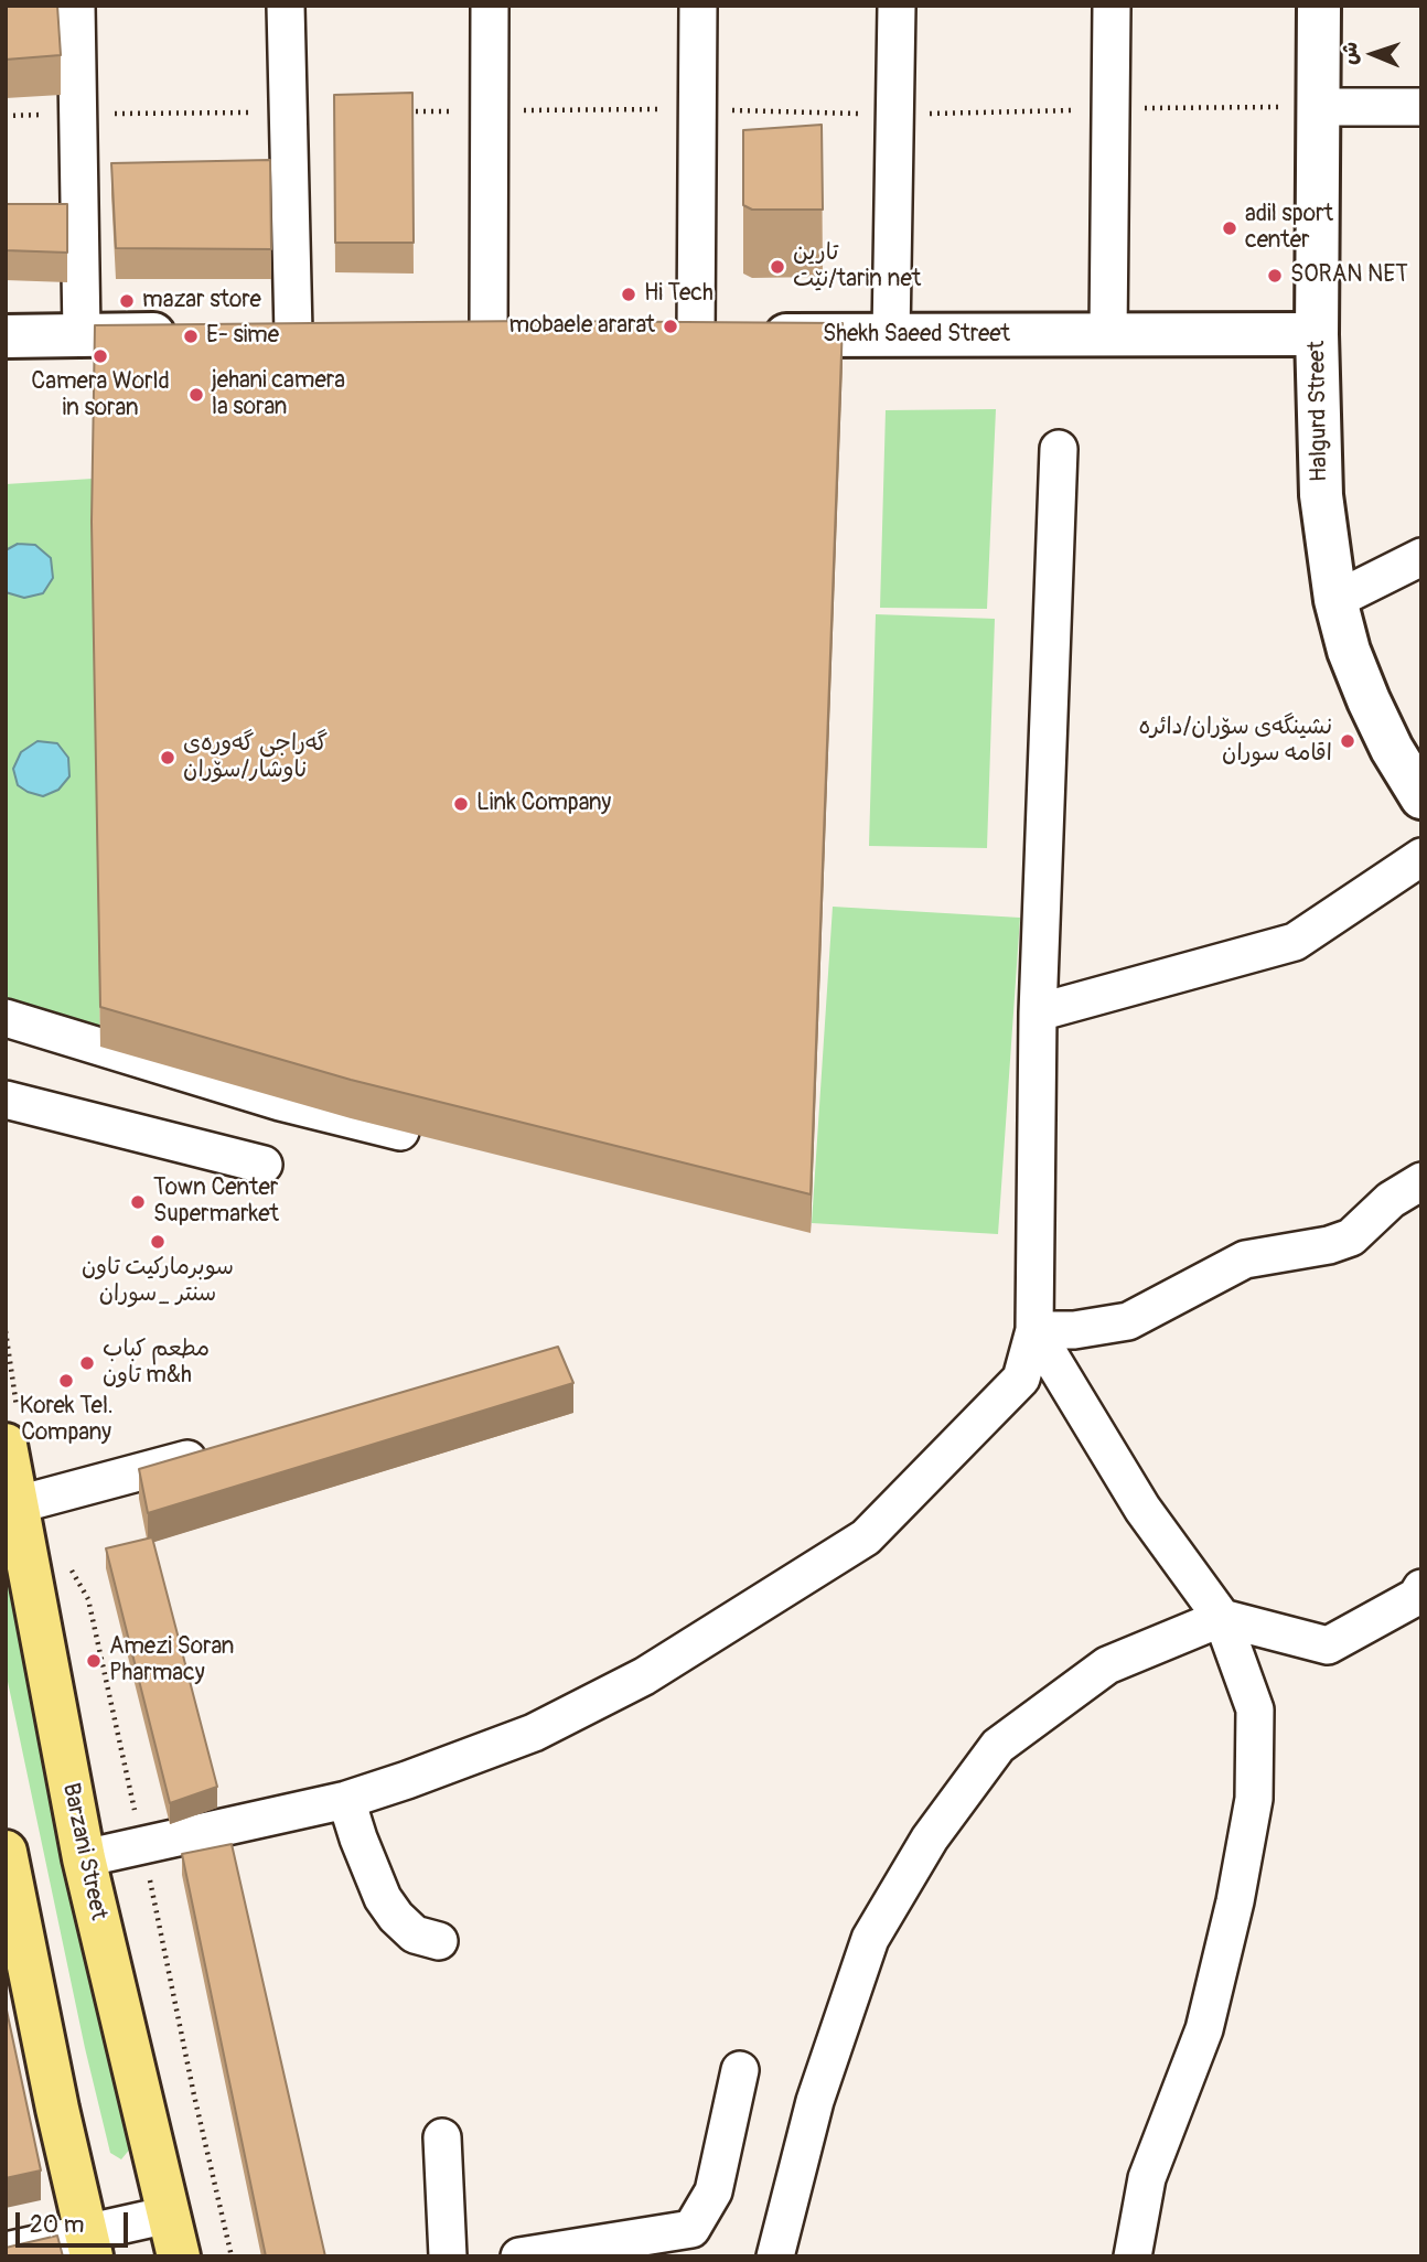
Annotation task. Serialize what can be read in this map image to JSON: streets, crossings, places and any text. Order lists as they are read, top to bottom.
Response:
{
  "streets": {
    "highway": ["Barzani Street"],
    "street": ["Shekh Saeed Street", "Halgurd Street"]
  },
  "crossings": [
    ["Shekh Saeed Street", "Halgurd Street"]
  ],
  "places": [
    "adil sport center",
    "تارین نێت/tarin net",
    "SORAN NET",
    "Hi Tech",
    "mazar store",
    "mobaele ararat",
    "E- sime",
    "Camera World in soran",
    "jehani camera la soran",
    "نشینگەی سۆران/دائرە اقامە سوران",
    "گەراجی گەورەی ناوشار/سۆران",
    "Link Company",
    "Town Center Supermarket",
    "سوبرماركيت تاون سنتر _سوران",
    "مطعم كباب تاون m&h",
    "Korek Tel. Company",
    "Amezi Soran Pharmacy"
  ],
  "scale_bar": "20 m",
  "north": "left"
}
